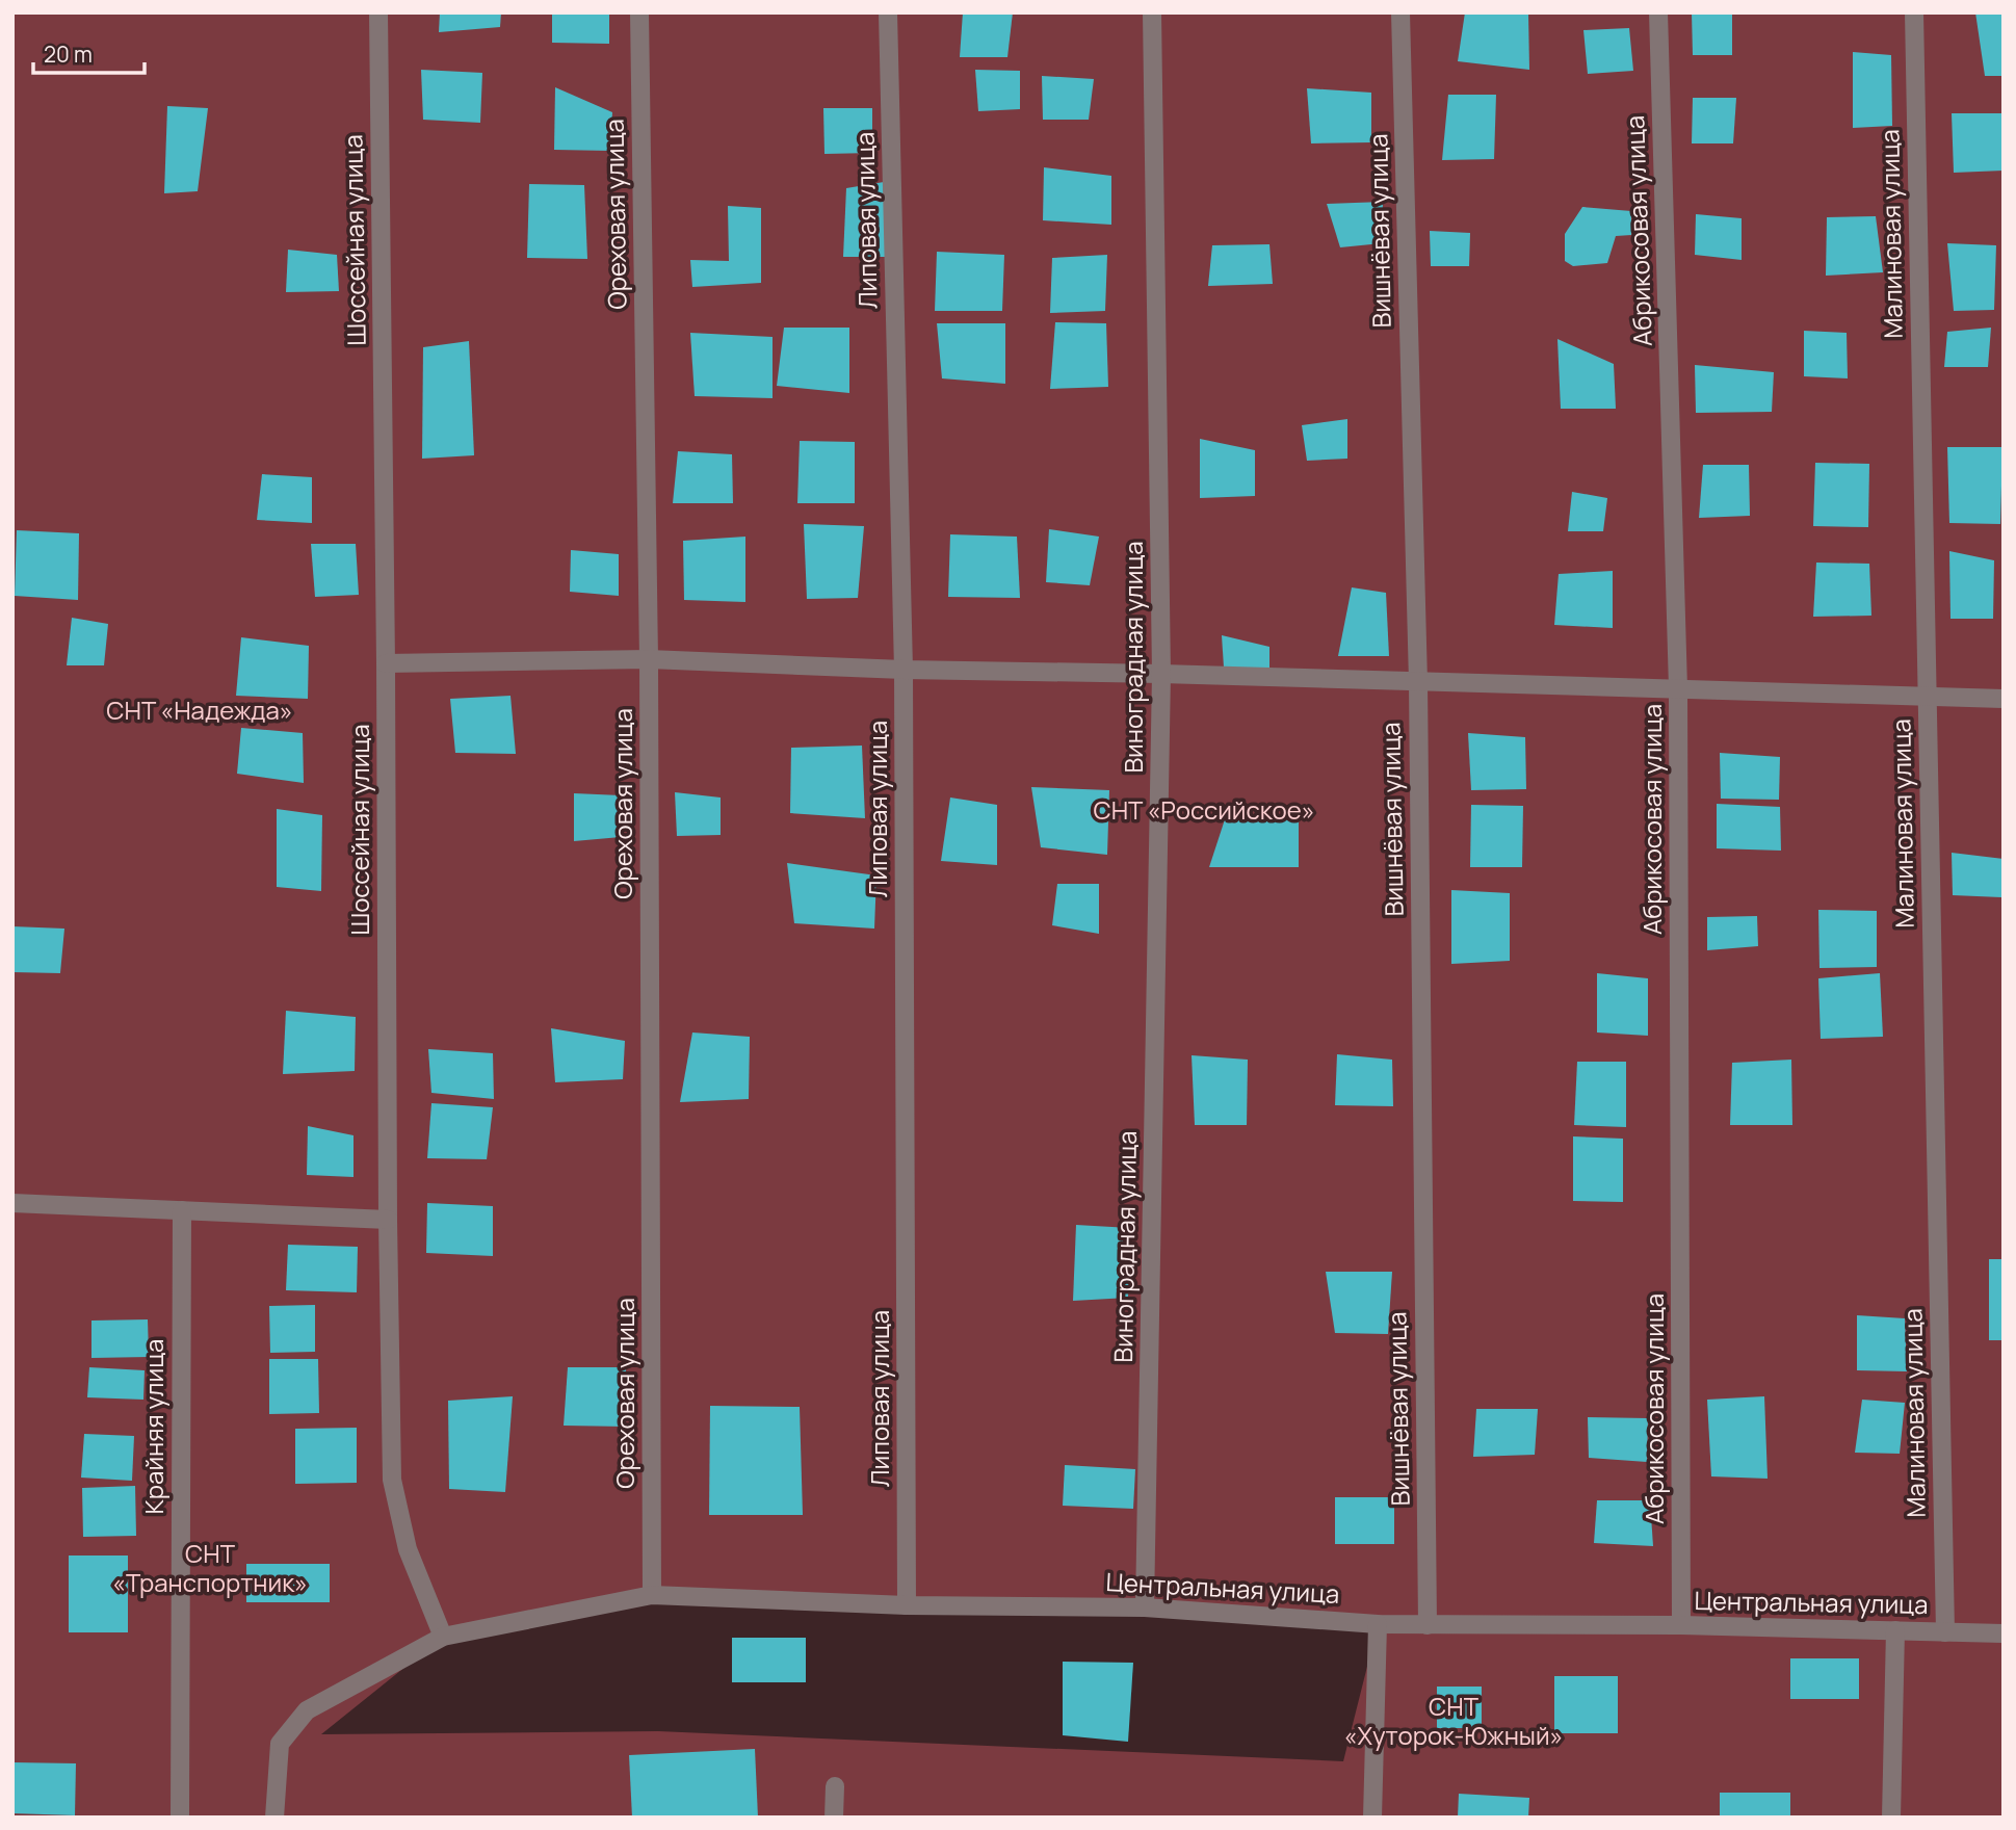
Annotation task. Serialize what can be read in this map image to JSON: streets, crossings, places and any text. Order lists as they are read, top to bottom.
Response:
{
  "streets": {
    "street": [
      "Ореховая улица",
      "Липовая улица",
      "Вишнёвая улица",
      "Абрикосовая улица",
      "Малиновая улица",
      "Шоссейная улица",
      "Виноградная улица",
      "Крайняя улица",
      "Центральная улица"
    ]
  },
  "crossings": [
    ["Ореховая улица", "Центральная улица"],
    ["Липовая улица", "Центральная улица"],
    ["Вишнёвая улица", "Центральная улица"],
    ["Абрикосовая улица", "Центральная улица"],
    ["Малиновая улица", "Центральная улица"],
    ["Шоссейная улица", "Центральная улица"],
    ["Виноградная улица", "Центральная улица"]
  ],
  "parks": [
    "СНТ «Надежда»",
    "СНТ «Российское»",
    "СНТ «Транспортник»",
    "СНТ «Хуторок-Южный»"
  ],
  "scale_bar": "20 m"
}
